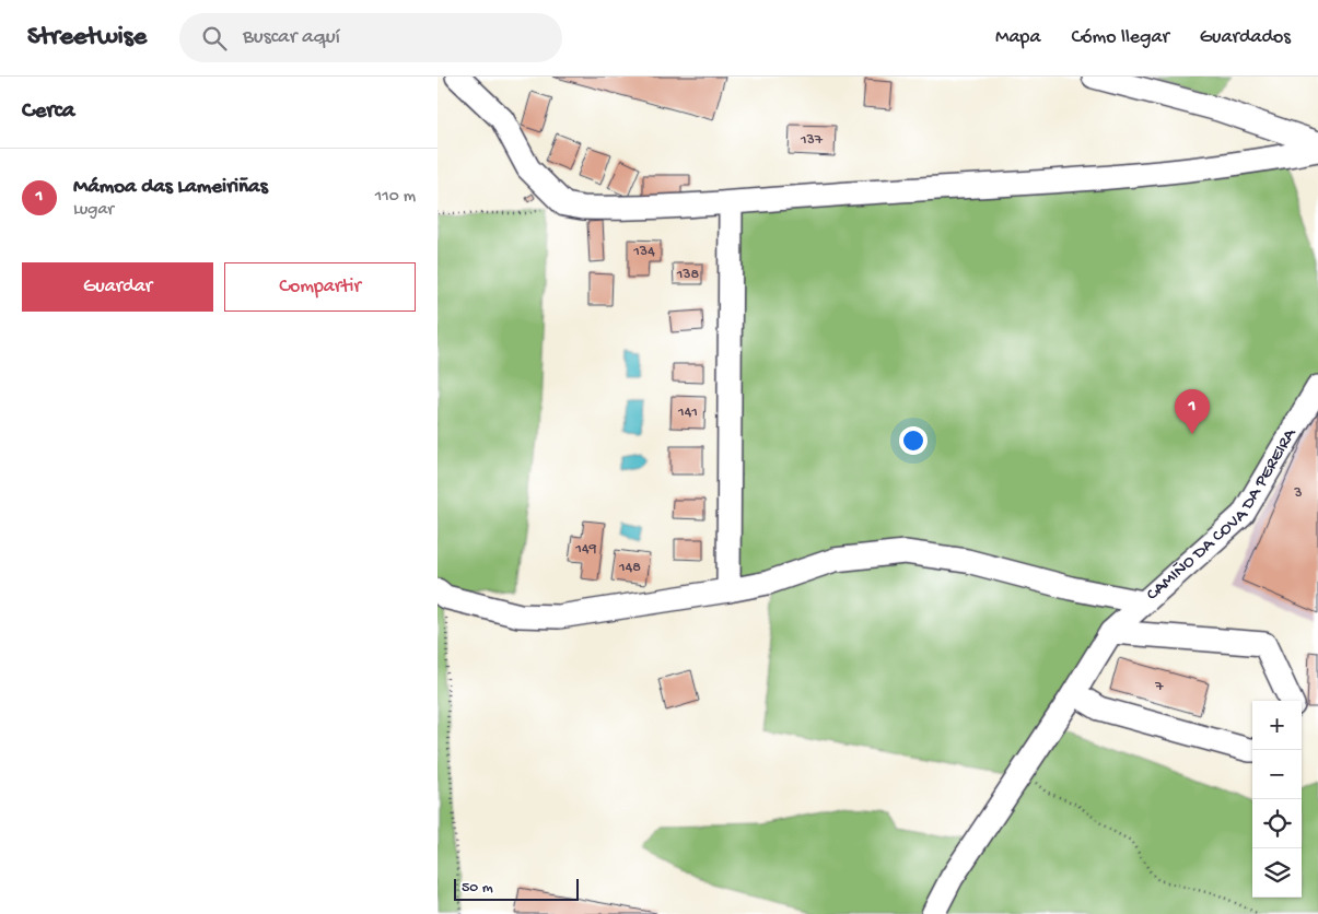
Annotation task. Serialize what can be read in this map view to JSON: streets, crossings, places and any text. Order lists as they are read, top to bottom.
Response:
{
  "streets": {
    "street": ["CAMIÑO DA COVA DA PEREIRA"]
  },
  "house_numbers": [
    "137",
    "134",
    "138",
    "141",
    "3",
    "149",
    "148",
    "7"
  ],
  "scale_bar": "50 m",
  "page": {
    "header": "Streetwise",
    "search": "Buscar aquí",
    "nav": ["Mapa", "Cómo llegar", "Guardados"],
    "heading": "Cerca",
    "list": [
      {
        "mark": "1",
        "name": "Mámoa das Lameiriñas",
        "note": "Lugar",
        "value": "110 m"
      }
    ],
    "buttons": ["Guardar", "Compartir"],
    "pins": "1",
    "map_buttons": ["+", "−"],
    "scale": "50 m"
  }
}
